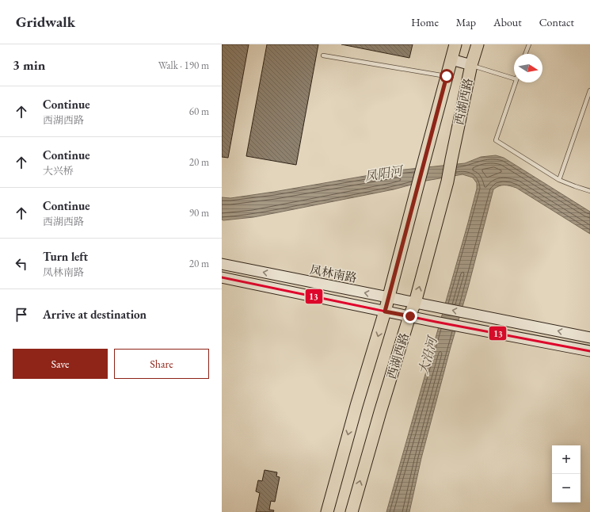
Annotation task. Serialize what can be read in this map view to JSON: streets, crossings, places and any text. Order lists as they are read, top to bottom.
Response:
{
  "streets": {
    "main road": ["西湖西路", "凤林南路"]
  },
  "crossings": [
    ["西湖西路", "凤林南路"]
  ],
  "water": ["凤阳河", "大沿河"],
  "lines": ["transit line 13"],
  "north": "right",
  "page": {
    "header": "Gridwalk",
    "nav": [
      "Home",
      "Map",
      "About",
      "Contact"
    ],
    "heading": ["3 min", "Walk · 190 m"],
    "list": [
      ["Continue", "西湖西路", "60 m"],
      ["Continue", "大兴桥", "20 m"],
      ["Continue", "西湖西路", "90 m"],
      ["Turn left", "凤林南路", "20 m"],
      "Arrive at destination"
    ],
    "buttons": ["Save", "Share"],
    "map_buttons": ["+", "−"]
  }
}
